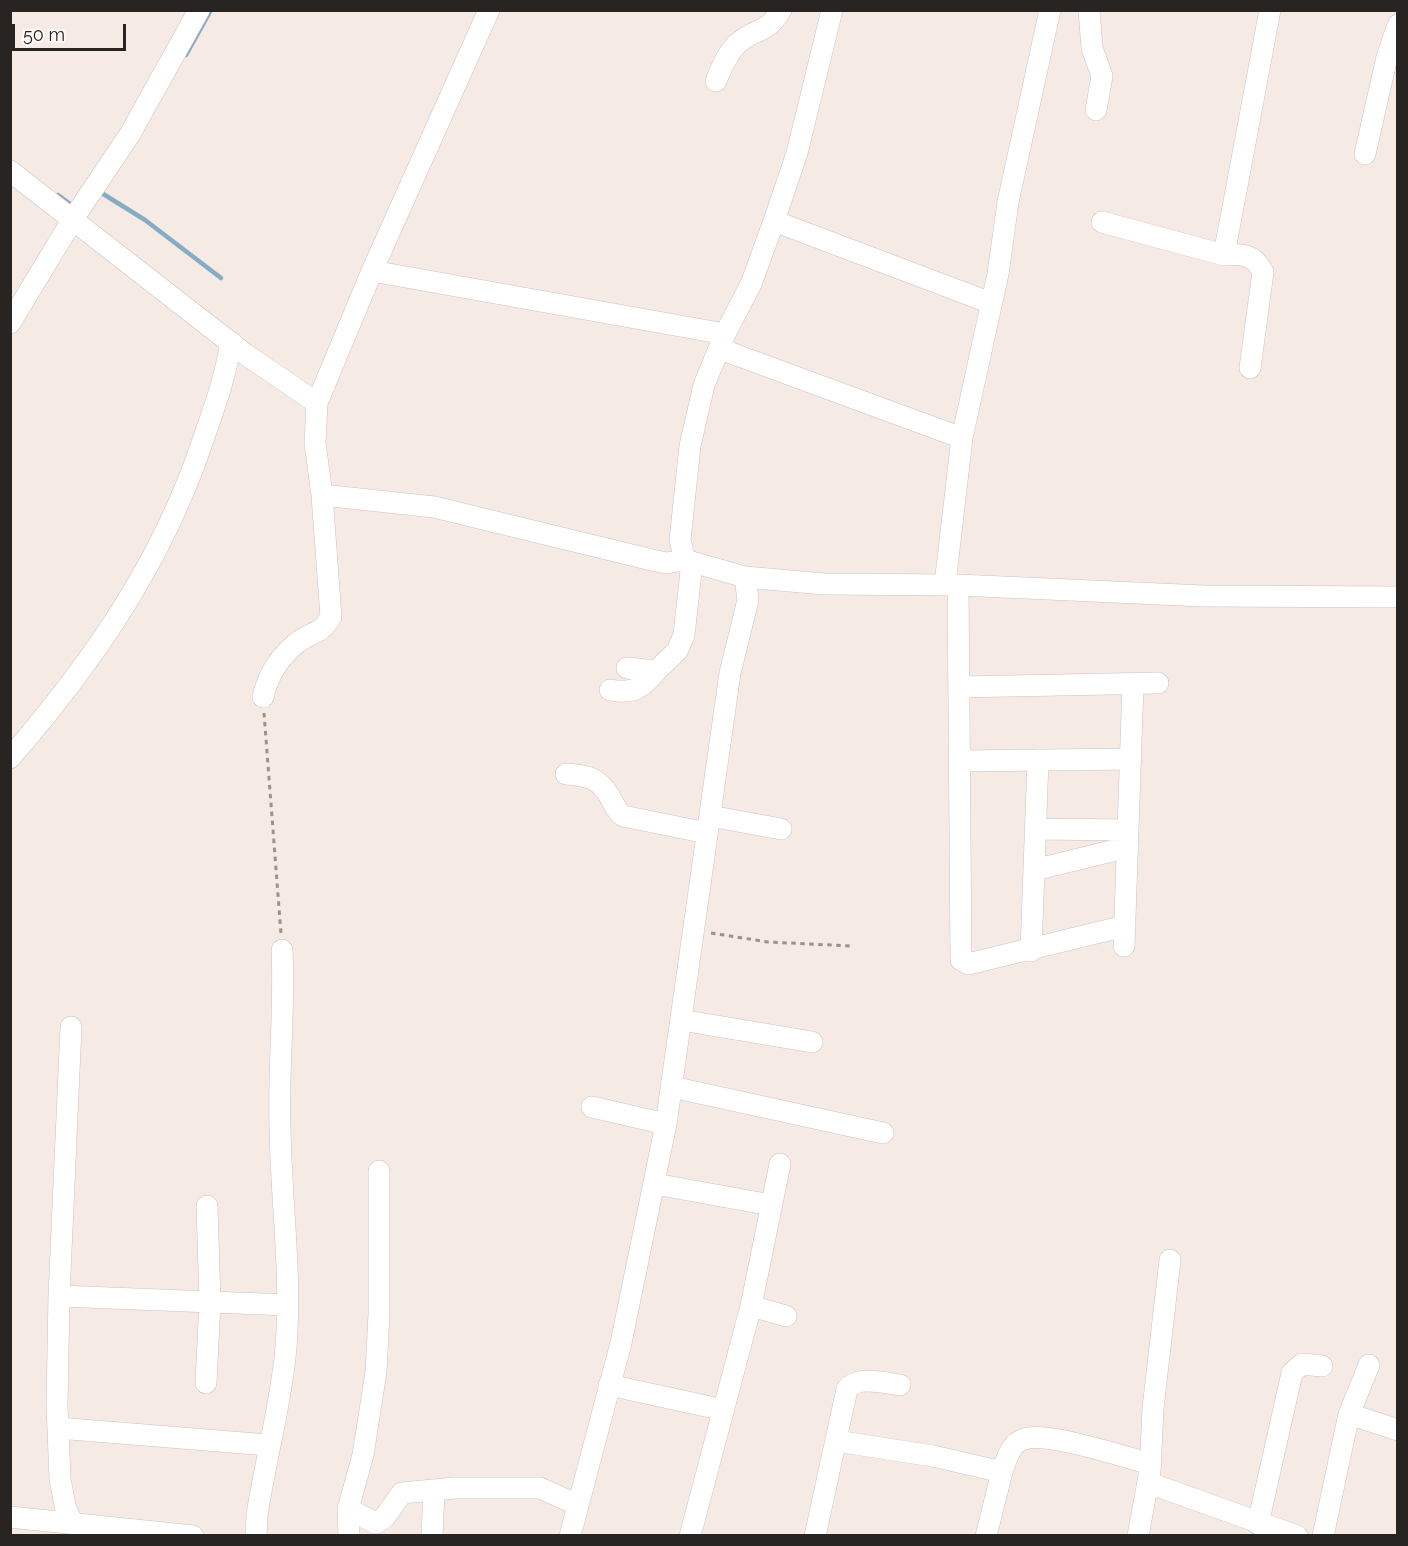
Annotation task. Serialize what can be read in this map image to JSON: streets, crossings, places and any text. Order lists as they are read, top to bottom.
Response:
{
  "scale_bar": "50 m"
}
